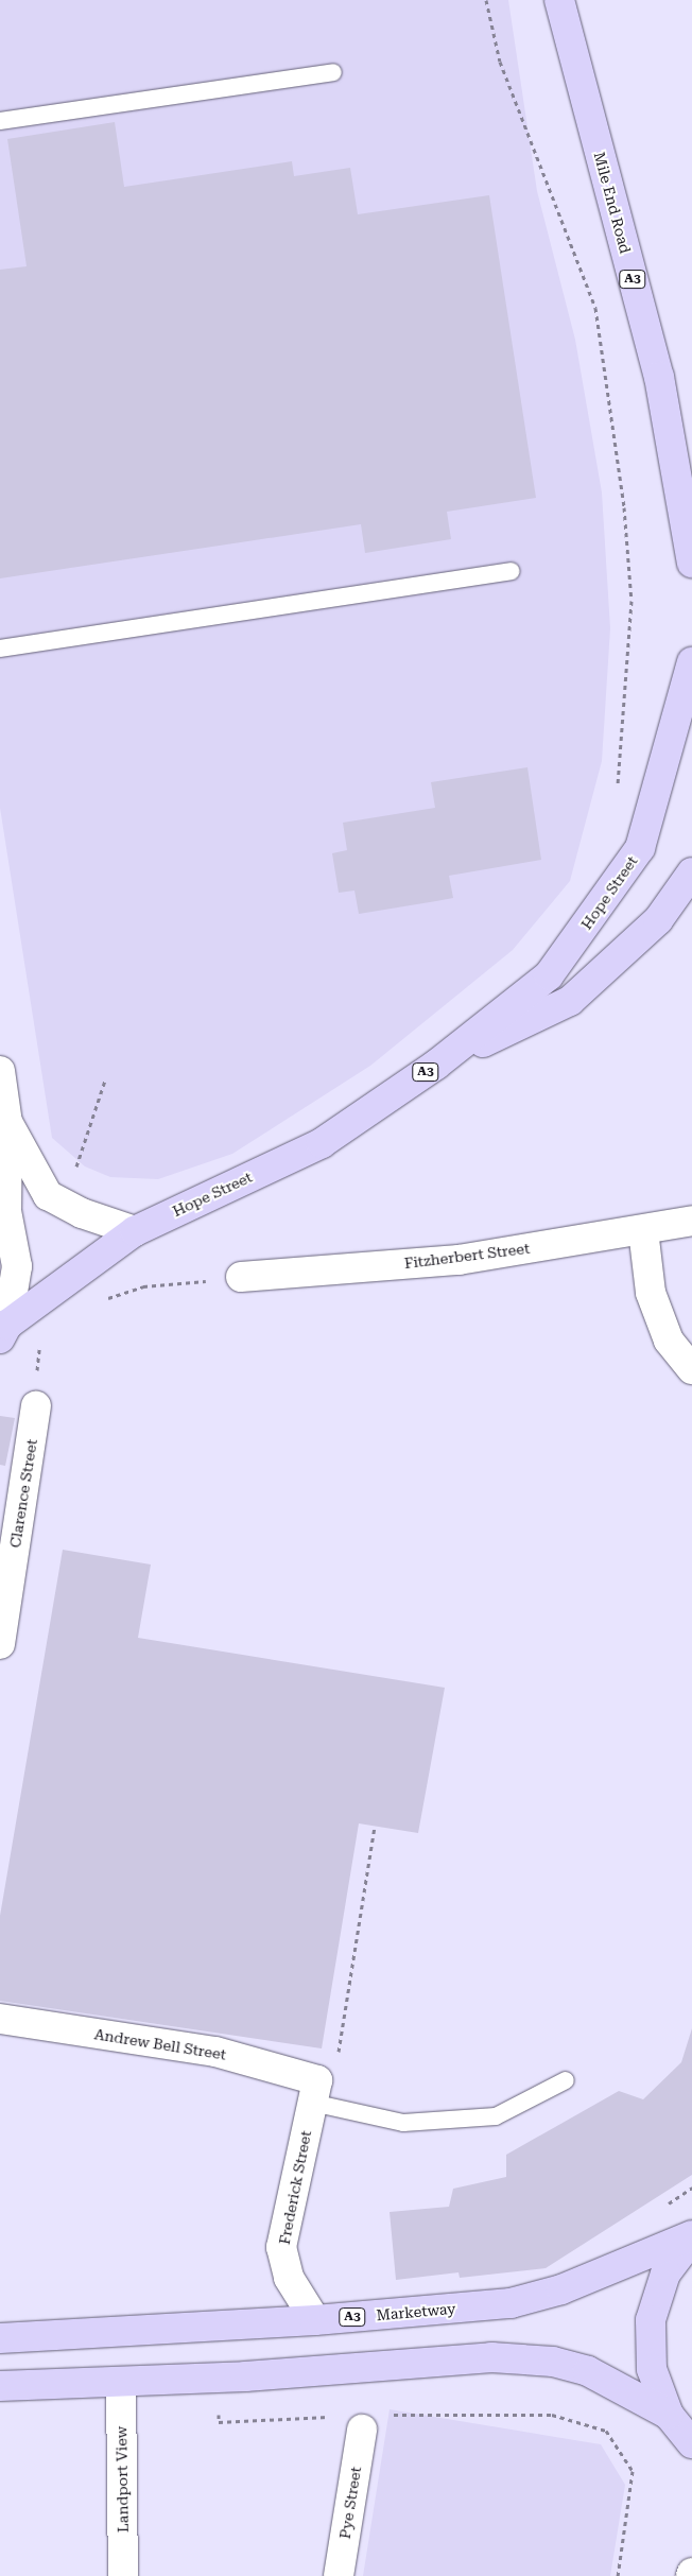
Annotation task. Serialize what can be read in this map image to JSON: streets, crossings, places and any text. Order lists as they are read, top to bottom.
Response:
{
  "streets": {
    "main road": [
      "Mile End Road",
      "A3",
      "Hope Street",
      "Marketway"
    ],
    "street": [
      "Fitzherbert Street",
      "Clarence Street",
      "Andrew Bell Street",
      "Frederick Street",
      "Landport View",
      "Pye Street"
    ]
  },
  "crossings": [
    ["Andrew Bell Street", "Frederick Street"],
    ["Frederick Street", "Marketway"]
  ]
}
